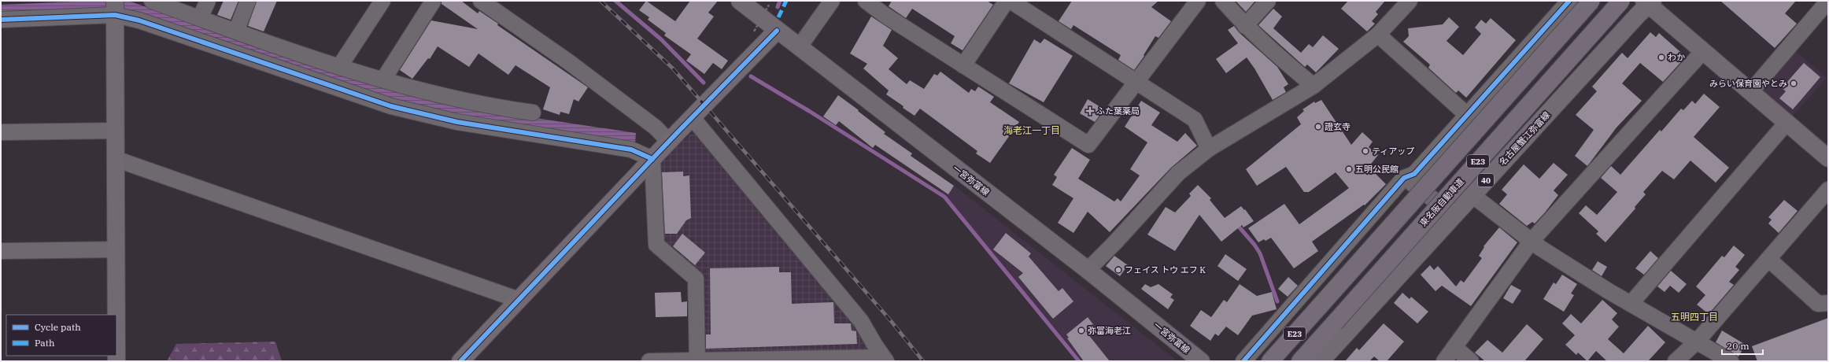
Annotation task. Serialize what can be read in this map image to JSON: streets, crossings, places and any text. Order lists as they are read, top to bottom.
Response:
{
  "streets": {
    "highway": ["E23", "東名阪自動車道"],
    "main road": ["名古屋蟹江弥富線", "40"],
    "street": ["一宮弥富線"]
  },
  "districts": ["海老江一丁目", "五明四丁目"],
  "places": {
    "other": [
      "わか",
      "みらい保育園やとみ",
      "證玄寺",
      "ティアップ",
      "五明公民館",
      "フェイス トウ エフ K",
      "弥富海老江"
    ],
    "health": ["ふた葉薬局"]
  },
  "legend": ["Cycle path", "Path"],
  "scale_bar": "20 m"
}
